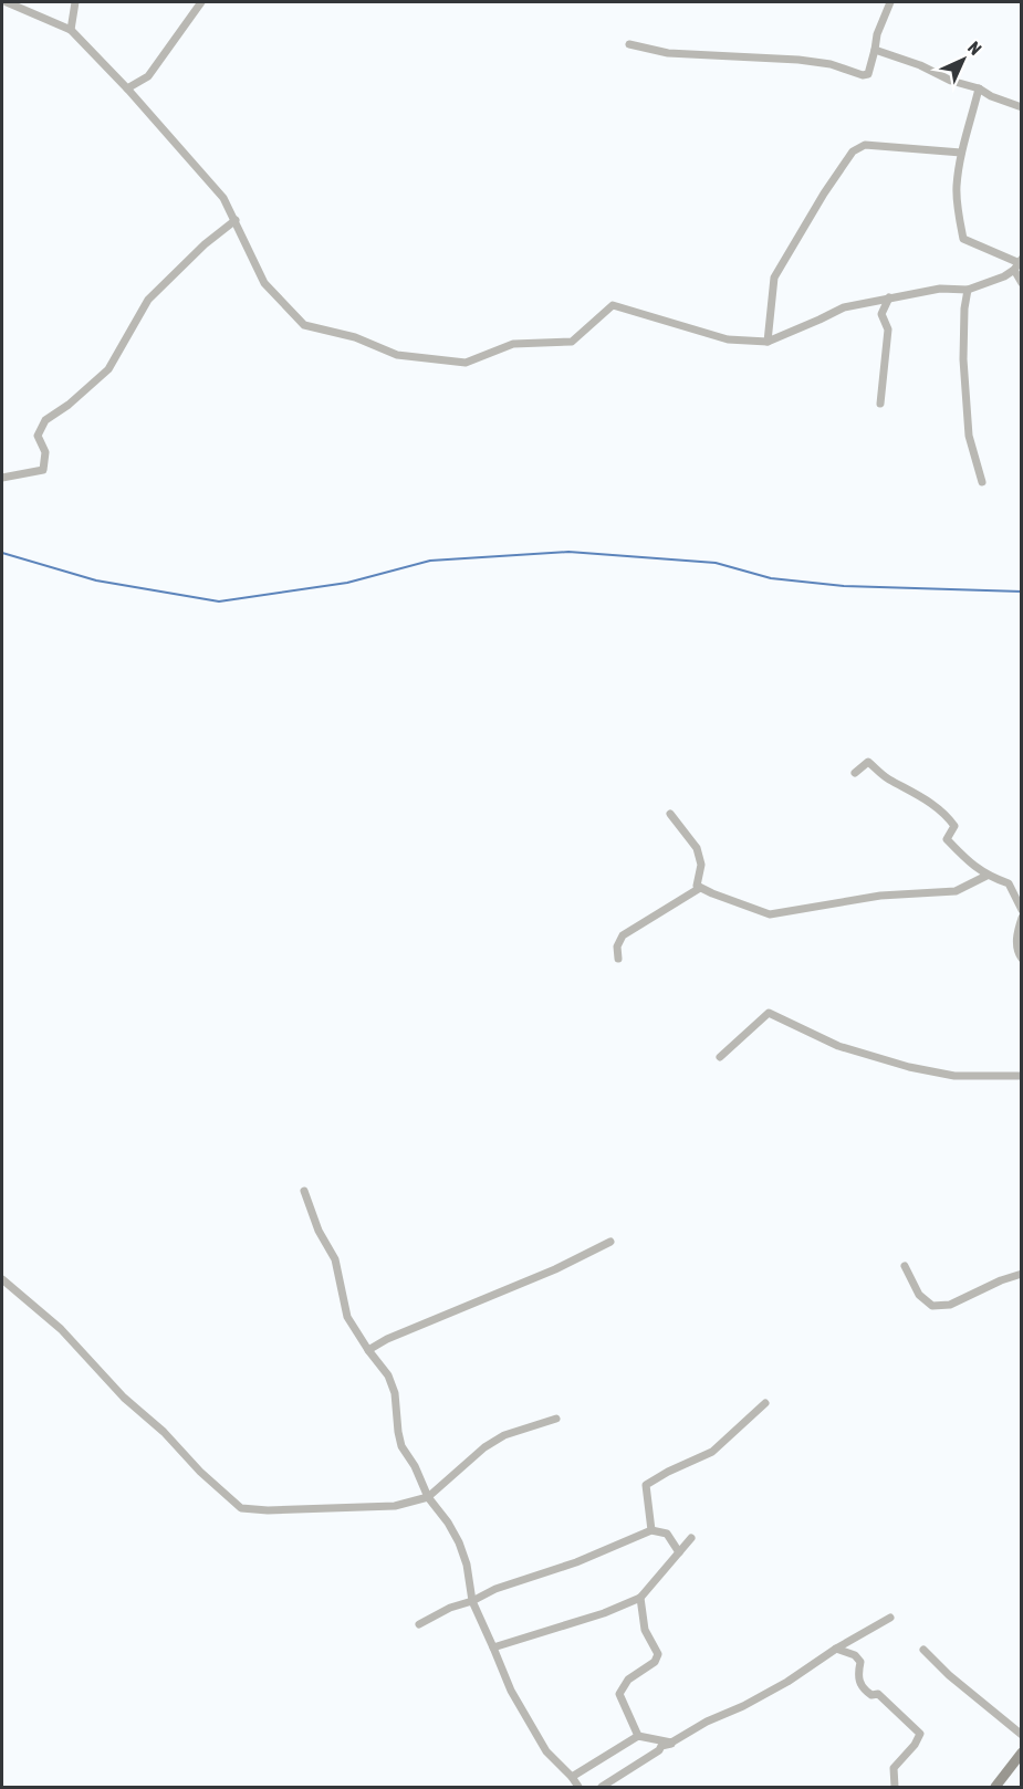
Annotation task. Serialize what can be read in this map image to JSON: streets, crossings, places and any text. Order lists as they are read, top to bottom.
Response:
{
  "north": "top right"
}
